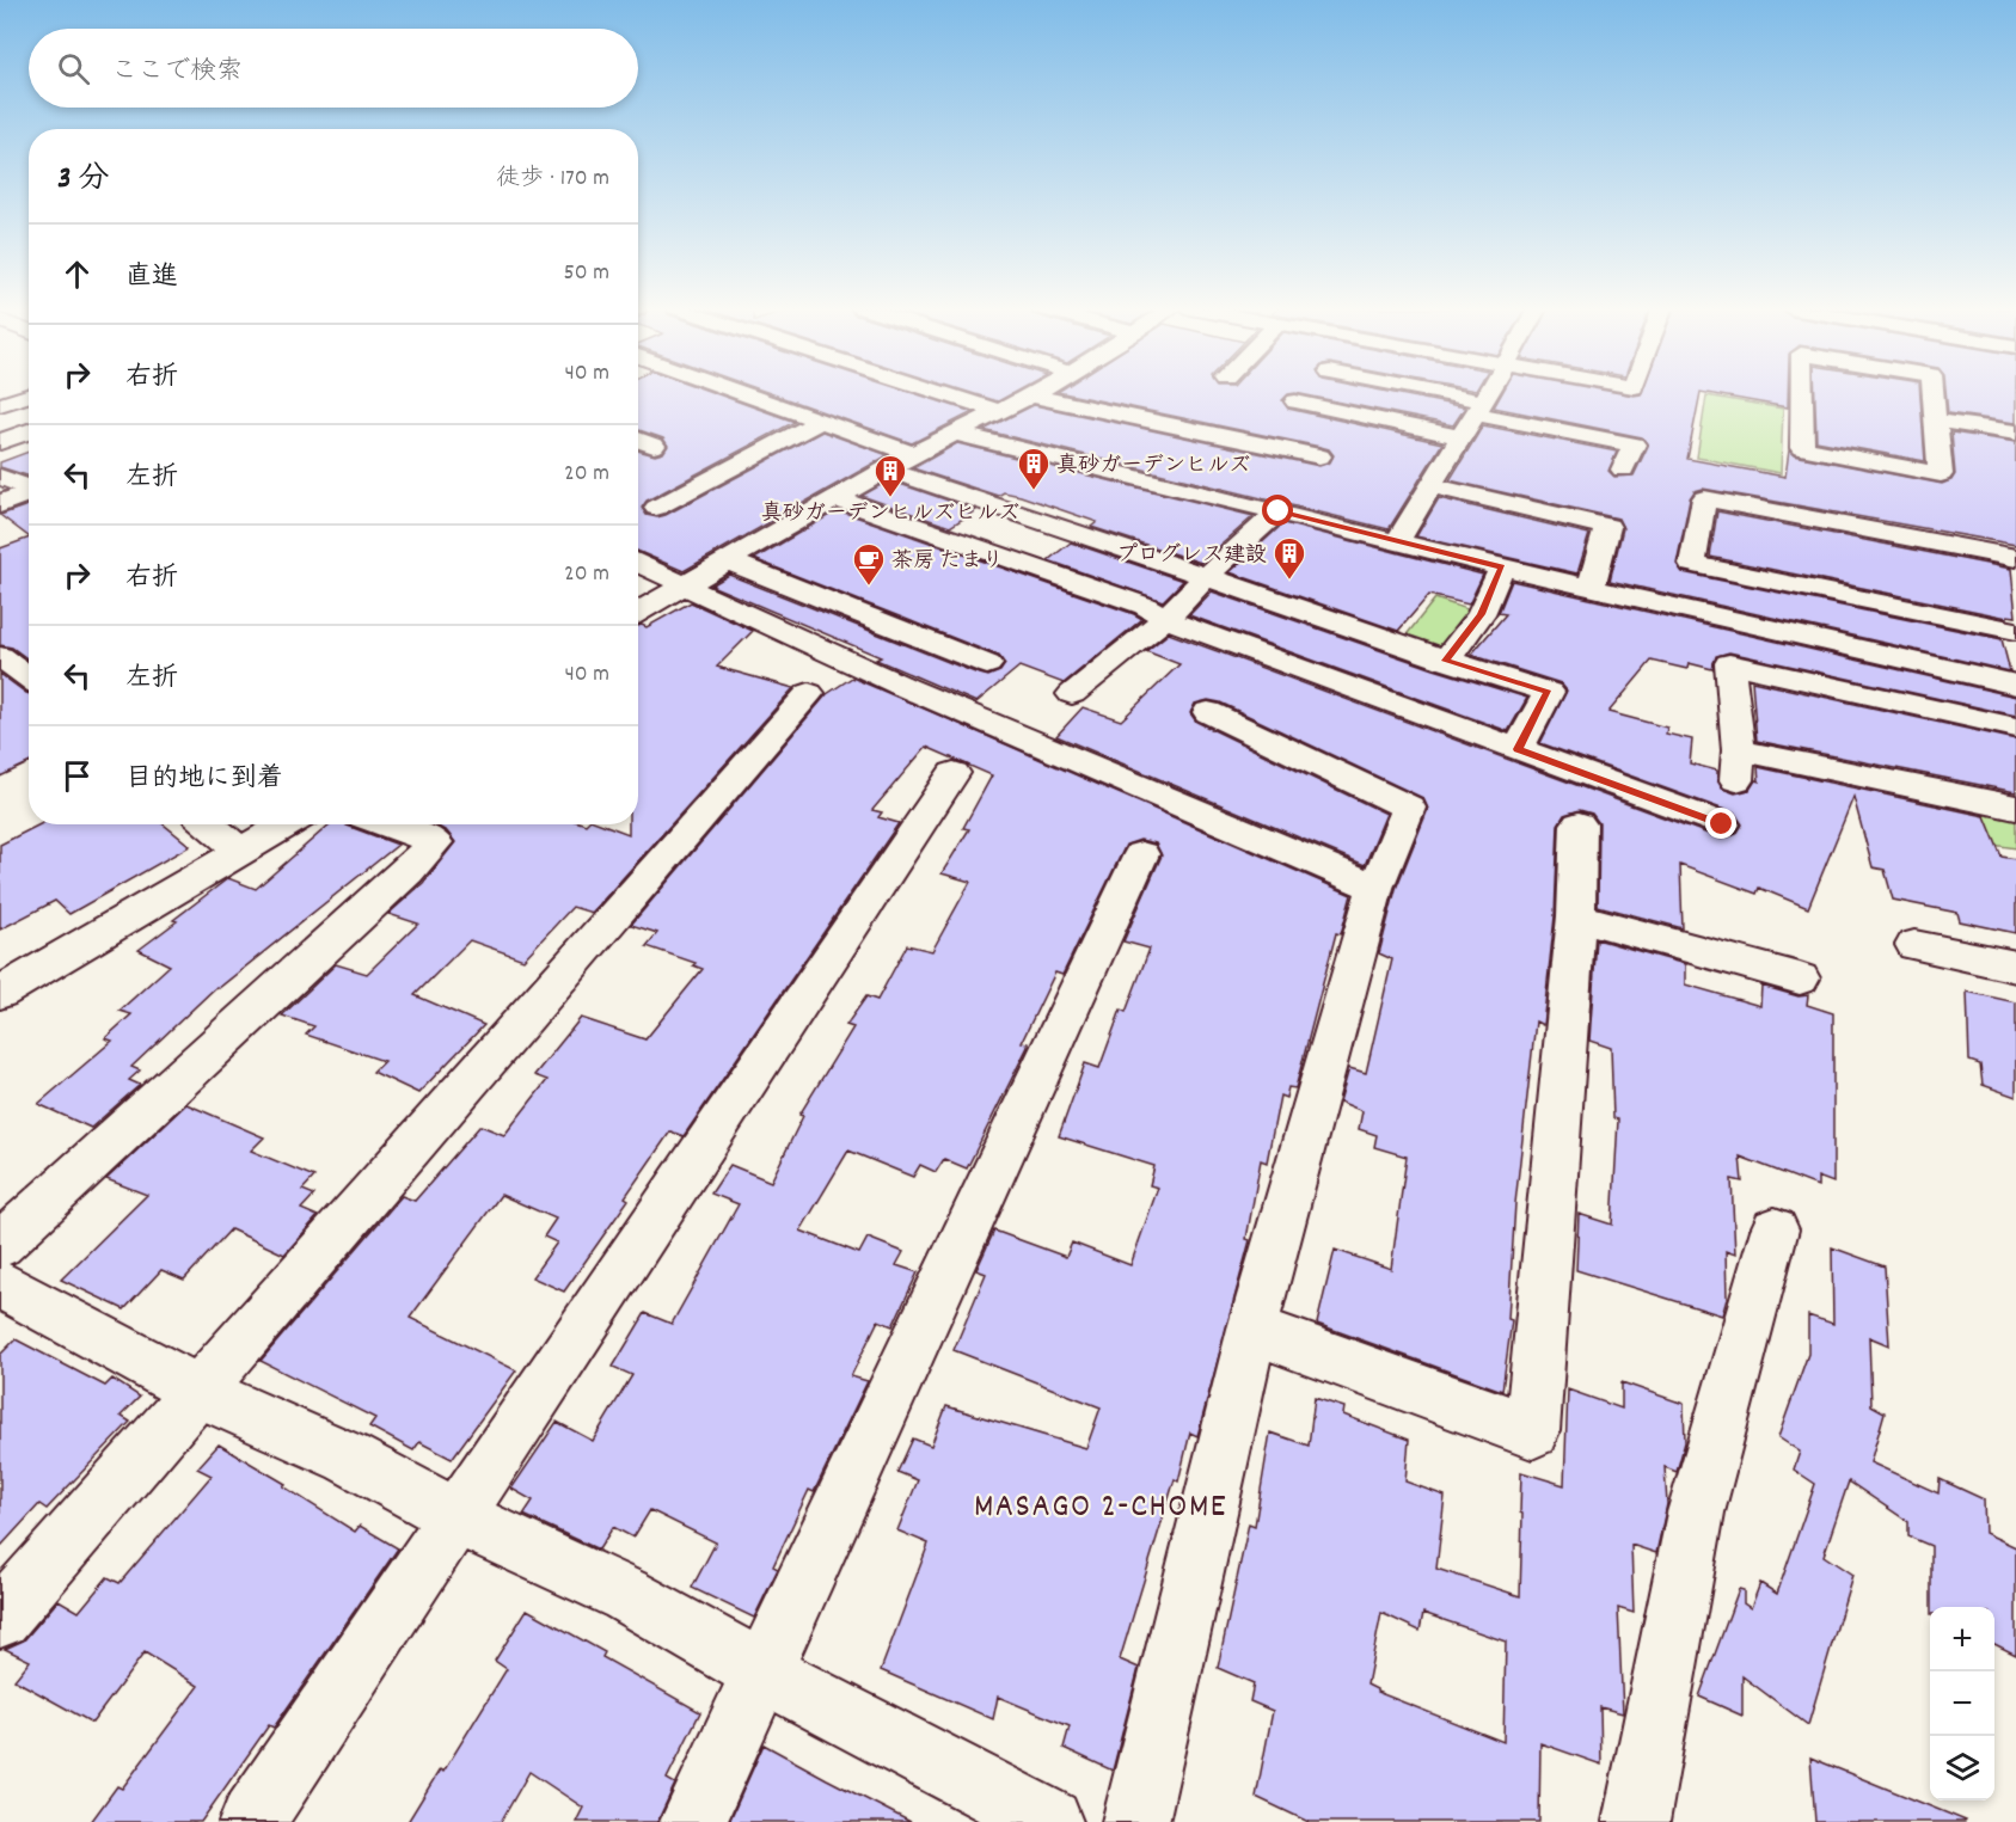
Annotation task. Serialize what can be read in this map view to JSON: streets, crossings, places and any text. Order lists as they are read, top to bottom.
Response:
{
  "districts": ["MASAGO 2-CHOME"],
  "places": {
    "building": ["真砂ガーデンヒルズ", "真砂ガーデンヒルズヒルズ", "プログレス建設"],
    "cafe": ["茶房 たまり"]
  },
  "page": {
    "search": "ここで検索",
    "heading": ["3 分", "徒歩 · 170 m"],
    "list": [
      ["直進", "50 m"],
      ["右折", "40 m"],
      ["左折", "20 m"],
      ["右折", "20 m"],
      ["左折", "40 m"],
      "目的地に到着"
    ],
    "map_buttons": ["+", "−"]
  }
}
